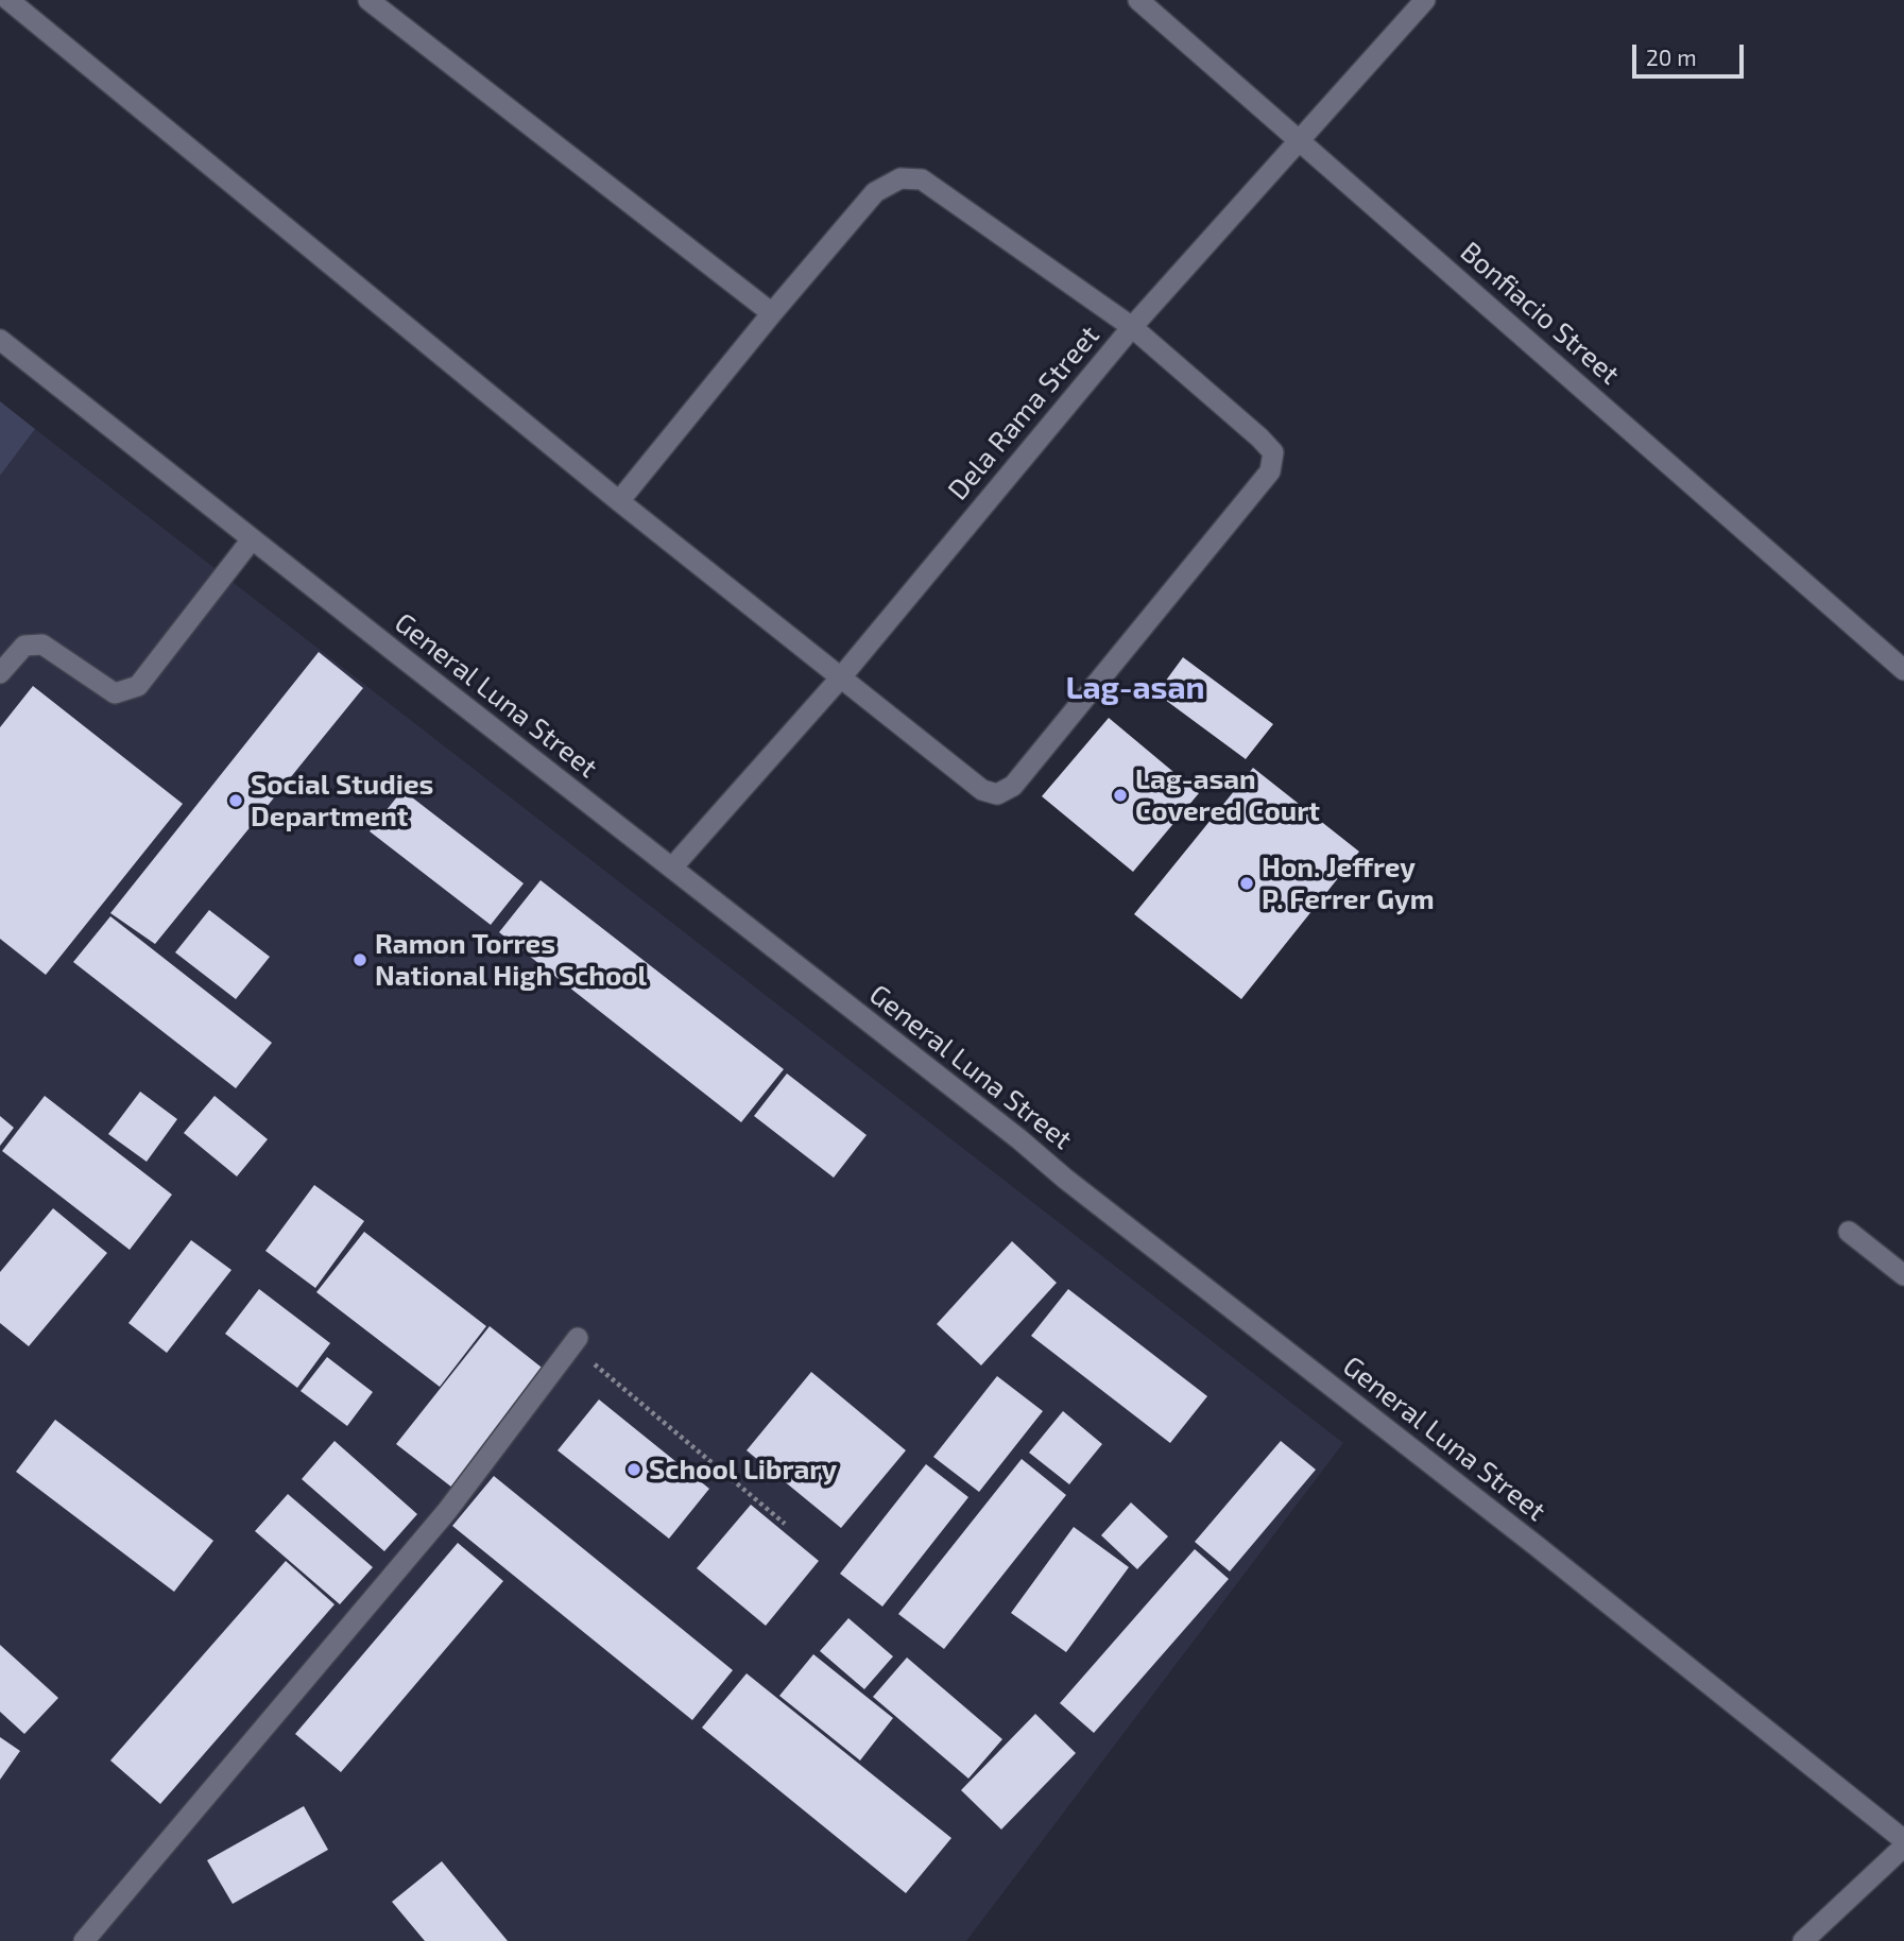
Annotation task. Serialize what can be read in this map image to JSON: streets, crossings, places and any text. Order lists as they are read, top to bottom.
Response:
{
  "streets": {
    "street": ["Bonfiacio Street", "Dela Rama Street", "General Luna Street"]
  },
  "crossings": [
    ["Bonfiacio Street", "Dela Rama Street"],
    ["Dela Rama Street", "General Luna Street"]
  ],
  "districts": ["Lag-asan"],
  "places": [
    "Lag-asan Covered Court",
    "Social Studies Department",
    "Hon. Jeffrey P. Ferrer Gym",
    "Ramon Torres National High School",
    "School Library"
  ],
  "scale_bar": "20 m"
}
